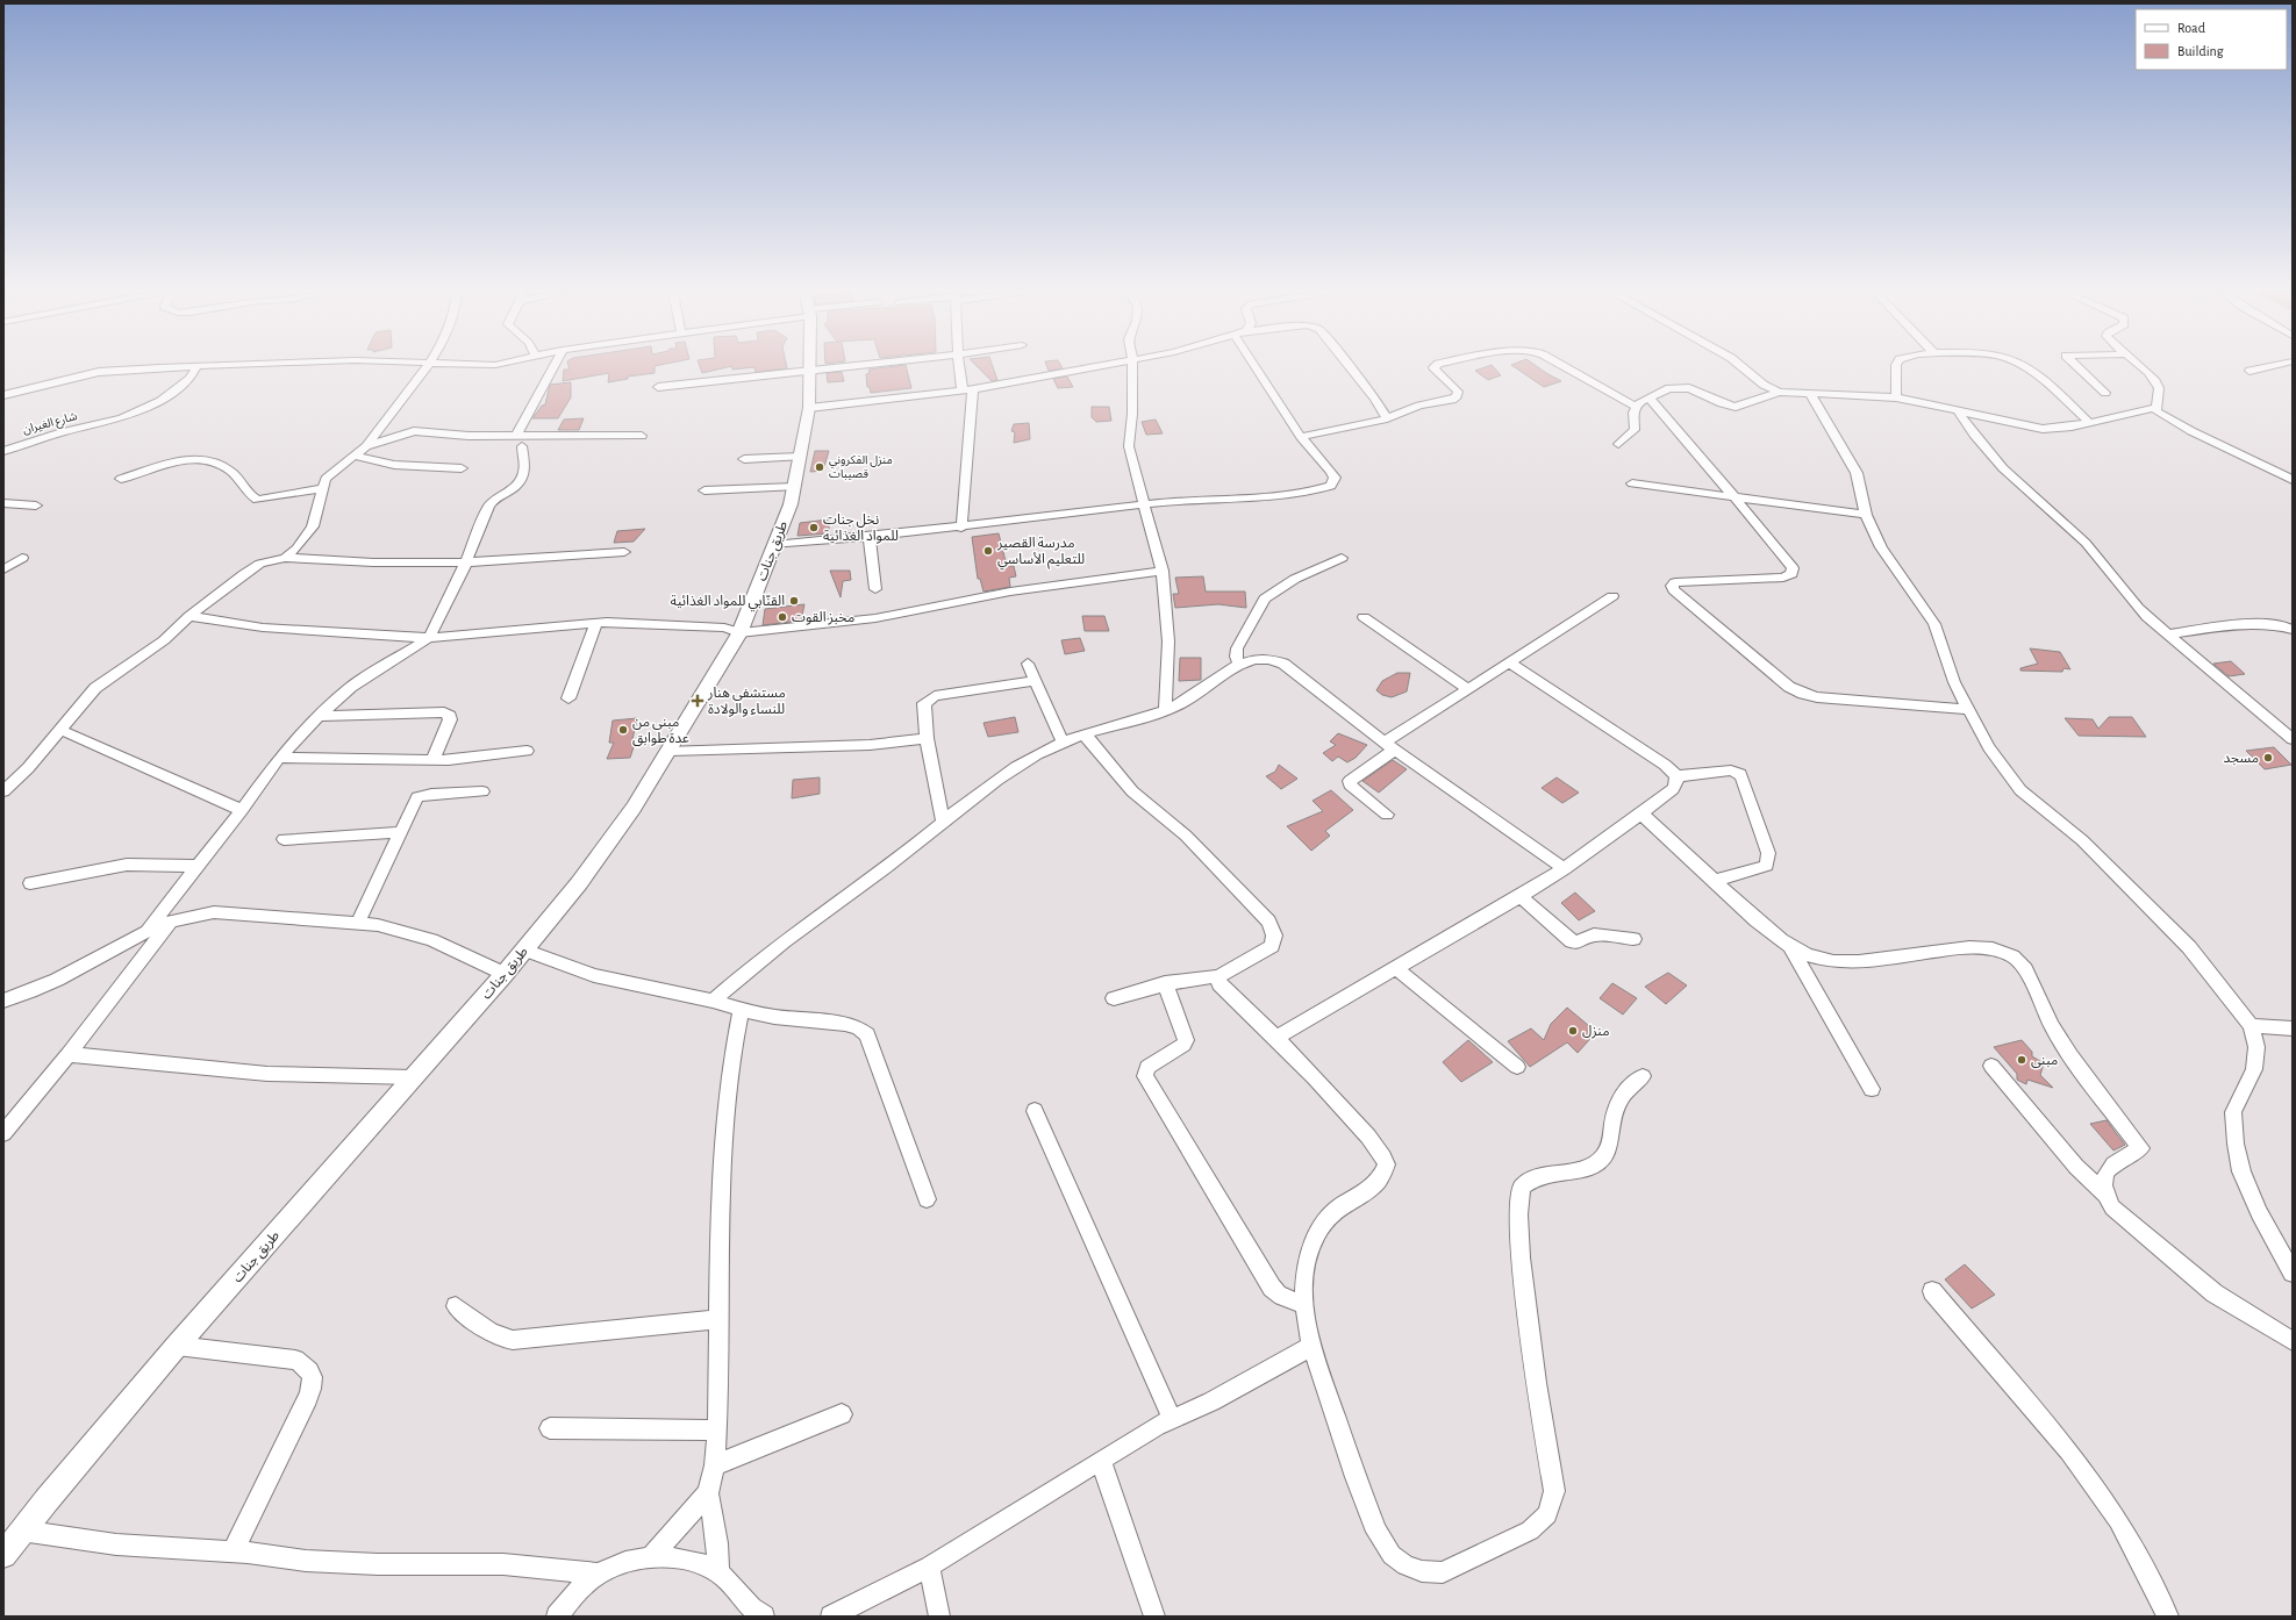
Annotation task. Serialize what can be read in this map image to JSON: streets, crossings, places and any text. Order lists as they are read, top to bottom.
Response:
{
  "streets": {
    "street": ["شارع الغيران", "طريق جنات"]
  },
  "places": {
    "other": [
      "منزل الفكروني قصيبات",
      "نخل جنات للمواد الغذائية",
      "مدرسة القصير للتعليم الأساسي",
      "القنّابي للمواد الغذائية",
      "مخبز القوت",
      "مبنى من عدة طوابق",
      "مسجد",
      "منزل",
      "مبنى"
    ],
    "health": ["مستشفى هنار للنساء والولادة"]
  },
  "legend": ["Road", "Building"]
}
